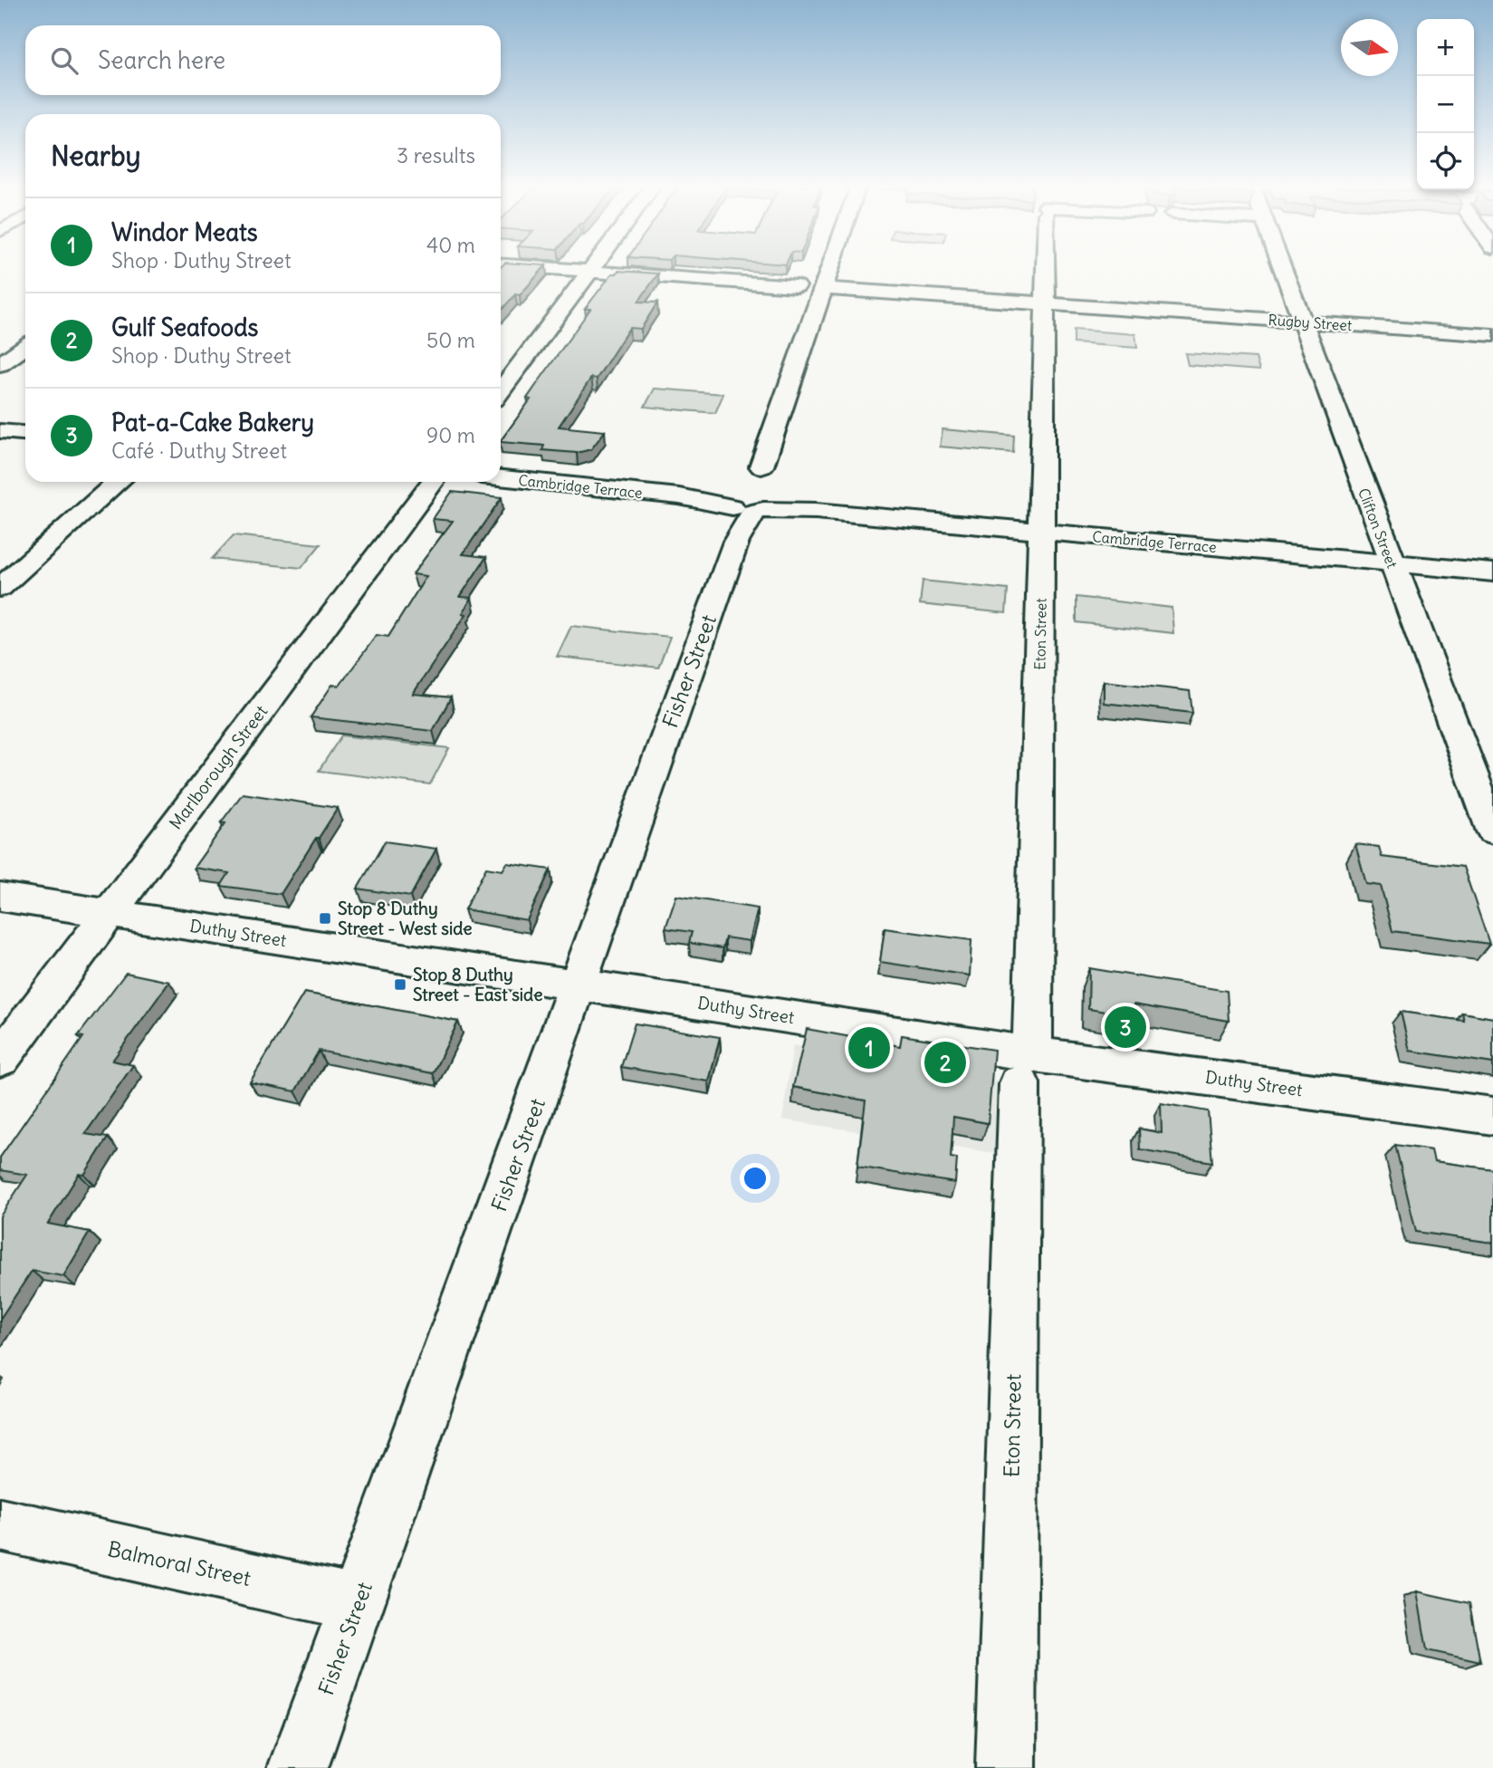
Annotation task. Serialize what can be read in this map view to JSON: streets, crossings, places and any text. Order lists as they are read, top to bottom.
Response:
{
  "streets": {
    "street": [
      "Rugby Street",
      "Cambridge Terrace",
      "Clifton Street",
      "Eton Street",
      "Fisher Street",
      "Marlborough Street",
      "Duthy Street",
      "Balmoral Street"
    ]
  },
  "crossings": [
    ["Rugby Street", "Clifton Street"],
    ["Rugby Street", "Eton Street"],
    ["Rugby Street", "Fisher Street"],
    ["Cambridge Terrace", "Clifton Street"],
    ["Cambridge Terrace", "Eton Street"],
    ["Cambridge Terrace", "Fisher Street"],
    ["Eton Street", "Duthy Street"],
    ["Fisher Street", "Duthy Street"],
    ["Fisher Street", "Balmoral Street"],
    ["Marlborough Street", "Duthy Street"]
  ],
  "places": {
    "transit": ["Stop 8 Duthy Street - West side", "Stop 8 Duthy Street - East side"]
  },
  "north": "right",
  "page": {
    "map_buttons": ["+", "−"],
    "search": "Search here",
    "heading": ["Nearby", "3 results"],
    "list": [
      {
        "mark": "1",
        "name": "Windor Meats",
        "note": "Shop · Duthy Street",
        "value": "40 m"
      },
      {
        "mark": "2",
        "name": "Gulf Seafoods",
        "note": "Shop · Duthy Street",
        "value": "50 m"
      },
      {
        "mark": "3",
        "name": "Pat-a-Cake Bakery",
        "note": "Café · Duthy Street",
        "value": "90 m"
      }
    ],
    "pins": ["3", "1", "2"]
  }
}
